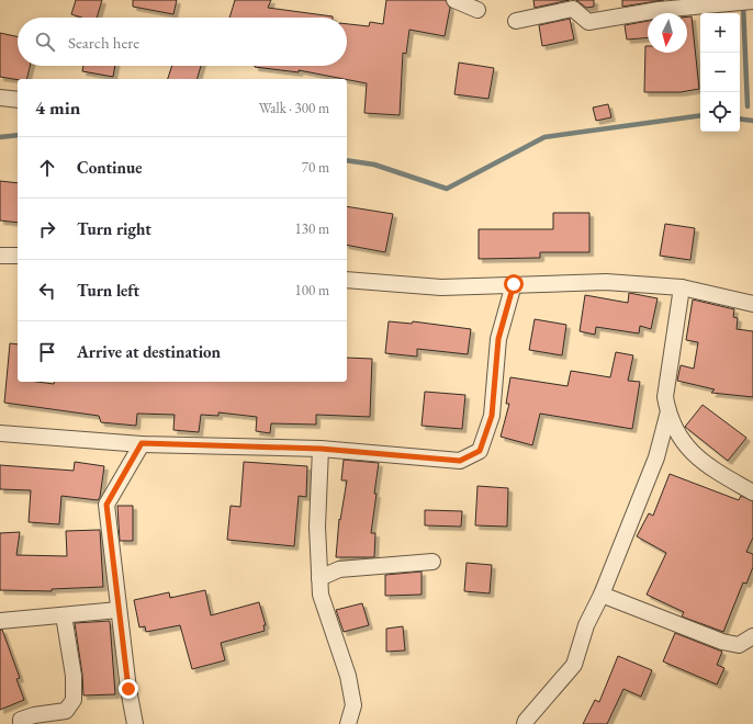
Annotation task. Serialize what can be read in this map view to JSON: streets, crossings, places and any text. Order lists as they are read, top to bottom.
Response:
{
  "north": "bottom",
  "page": {
    "map_buttons": ["+", "−"],
    "search": "Search here",
    "heading": ["4 min", "Walk · 300 m"],
    "list": [
      ["Continue", "70 m"],
      ["Turn right", "130 m"],
      ["Turn left", "100 m"],
      "Arrive at destination"
    ]
  }
}
